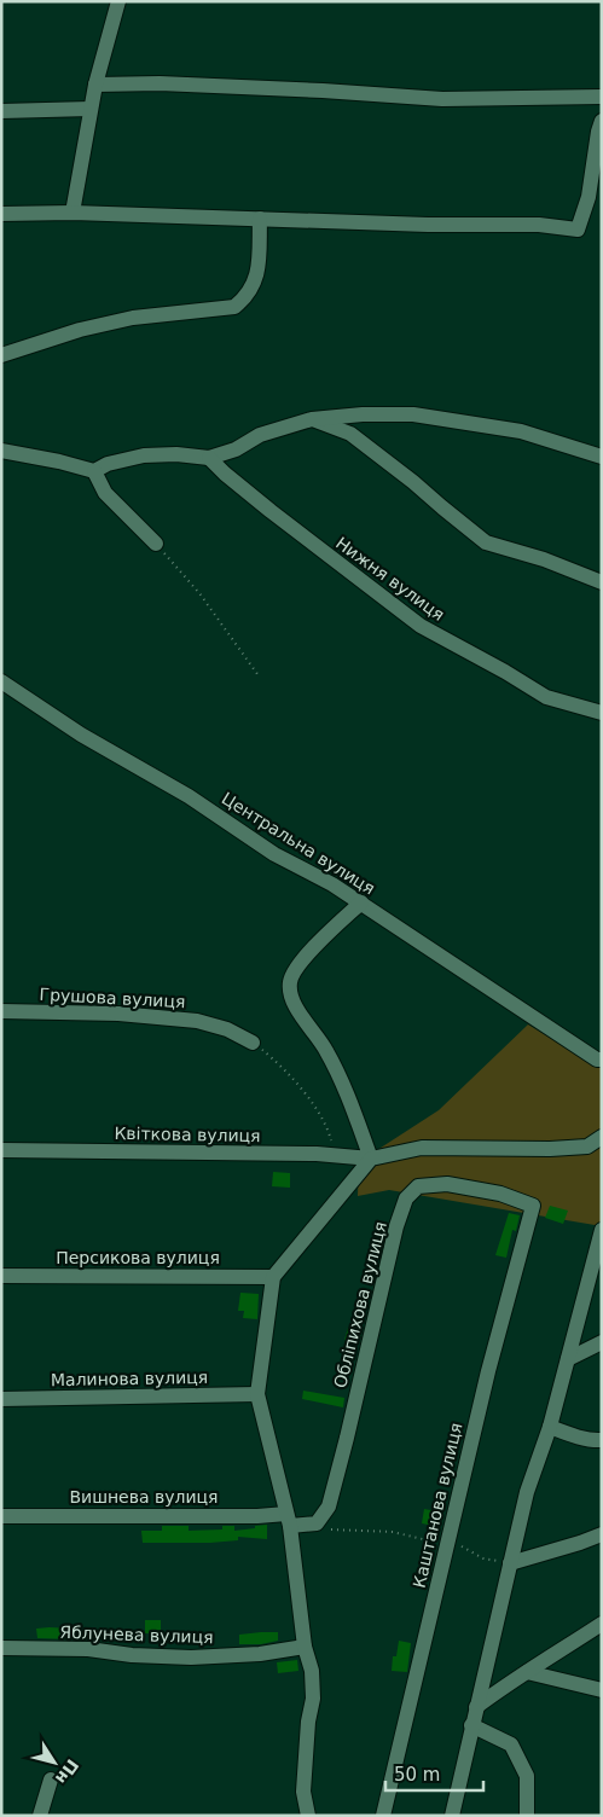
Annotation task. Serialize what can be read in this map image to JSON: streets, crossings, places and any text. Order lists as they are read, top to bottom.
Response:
{
  "streets": {
    "street": [
      "Нижня вулиця",
      "Центральна вулиця",
      "Грушова вулиця",
      "Квіткова вулиця",
      "Персикова вулиця",
      "Обліпихова вулиця",
      "Малинова вулиця",
      "Вишнева вулиця",
      "Каштанова вулиця",
      "Яблунева вулиця"
    ]
  },
  "crossings": [
    ["Обліпихова вулиця", "Каштанова вулиця"]
  ],
  "scale_bar": "50 m",
  "north": "bottom right"
}
